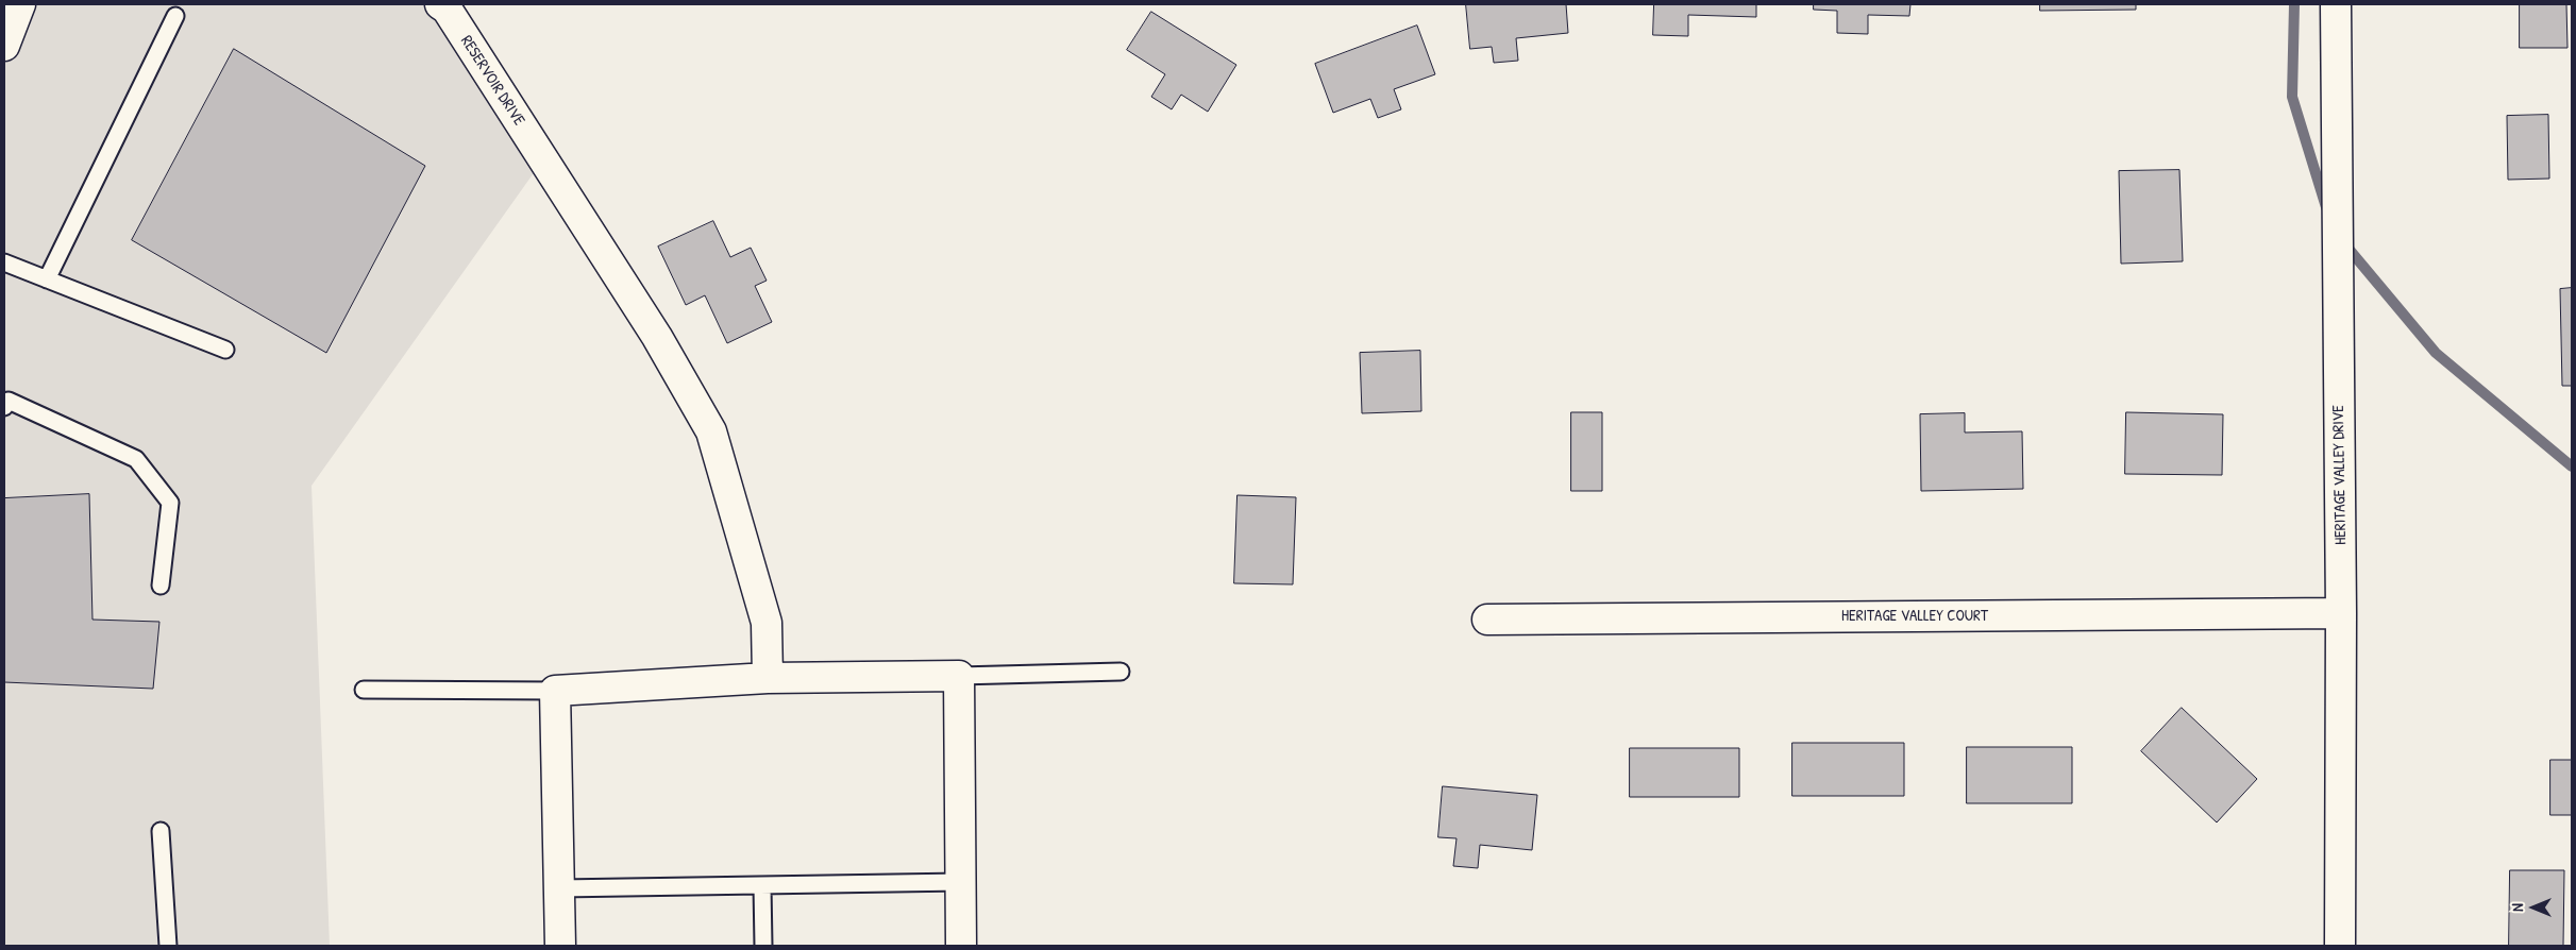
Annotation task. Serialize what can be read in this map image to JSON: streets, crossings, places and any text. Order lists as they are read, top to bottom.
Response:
{
  "streets": {
    "street": ["RESERVOIR DRIVE", "HERITAGE VALLEY DRIVE", "HERITAGE VALLEY COURT"]
  },
  "crossings": [
    ["HERITAGE VALLEY DRIVE", "HERITAGE VALLEY COURT"]
  ],
  "north": "left"
}
